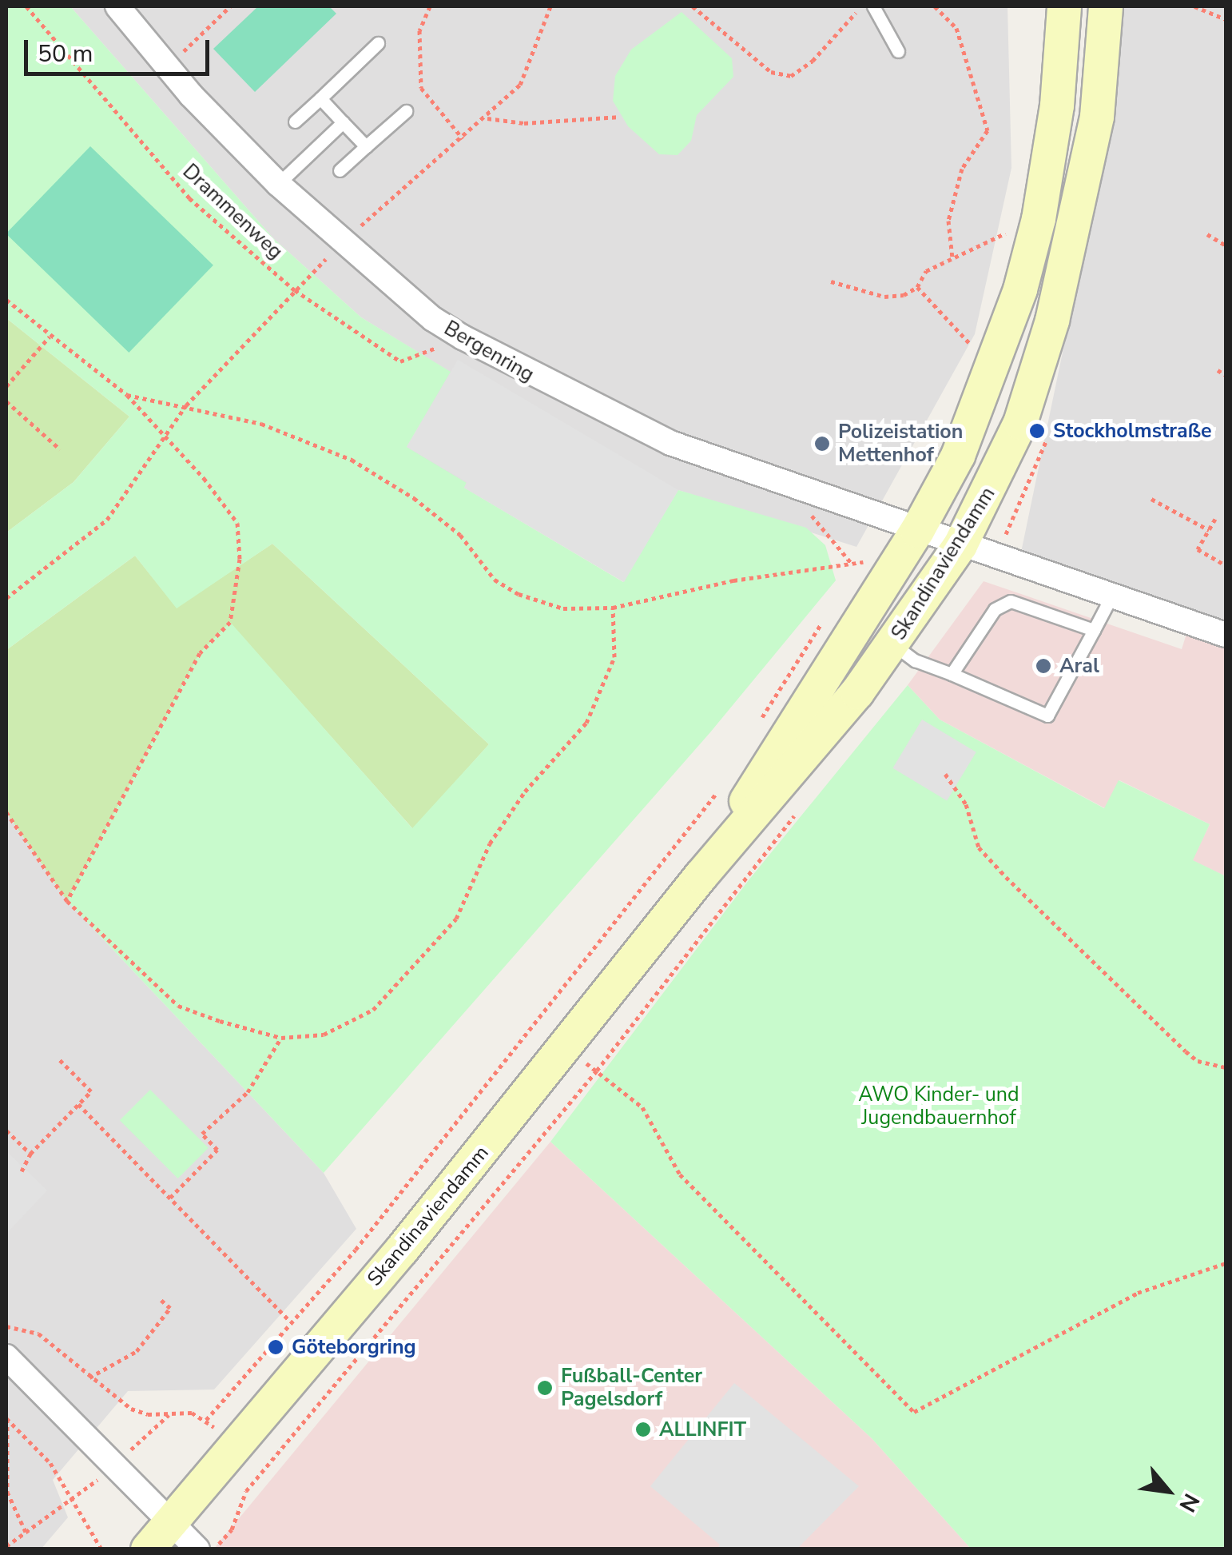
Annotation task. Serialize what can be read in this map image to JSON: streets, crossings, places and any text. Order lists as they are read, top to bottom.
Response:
{
  "streets": {
    "main road": ["Skandinaviendamm"],
    "street": ["Bergenring"],
    "path": ["Drammenweg"]
  },
  "crossings": [
    ["Drammenweg", "Bergenring"],
    ["Bergenring", "Skandinaviendamm"]
  ],
  "parks": ["AWO Kinder- und Jugendbauernhof"],
  "places": [
    "Stockholmstraße",
    "Polizeistation Mettenhof",
    "Aral",
    "Göteborgring",
    "Fußball-Center Pagelsdorf",
    "ALLINFIT"
  ],
  "scale_bar": "50 m",
  "north": "bottom right"
}
